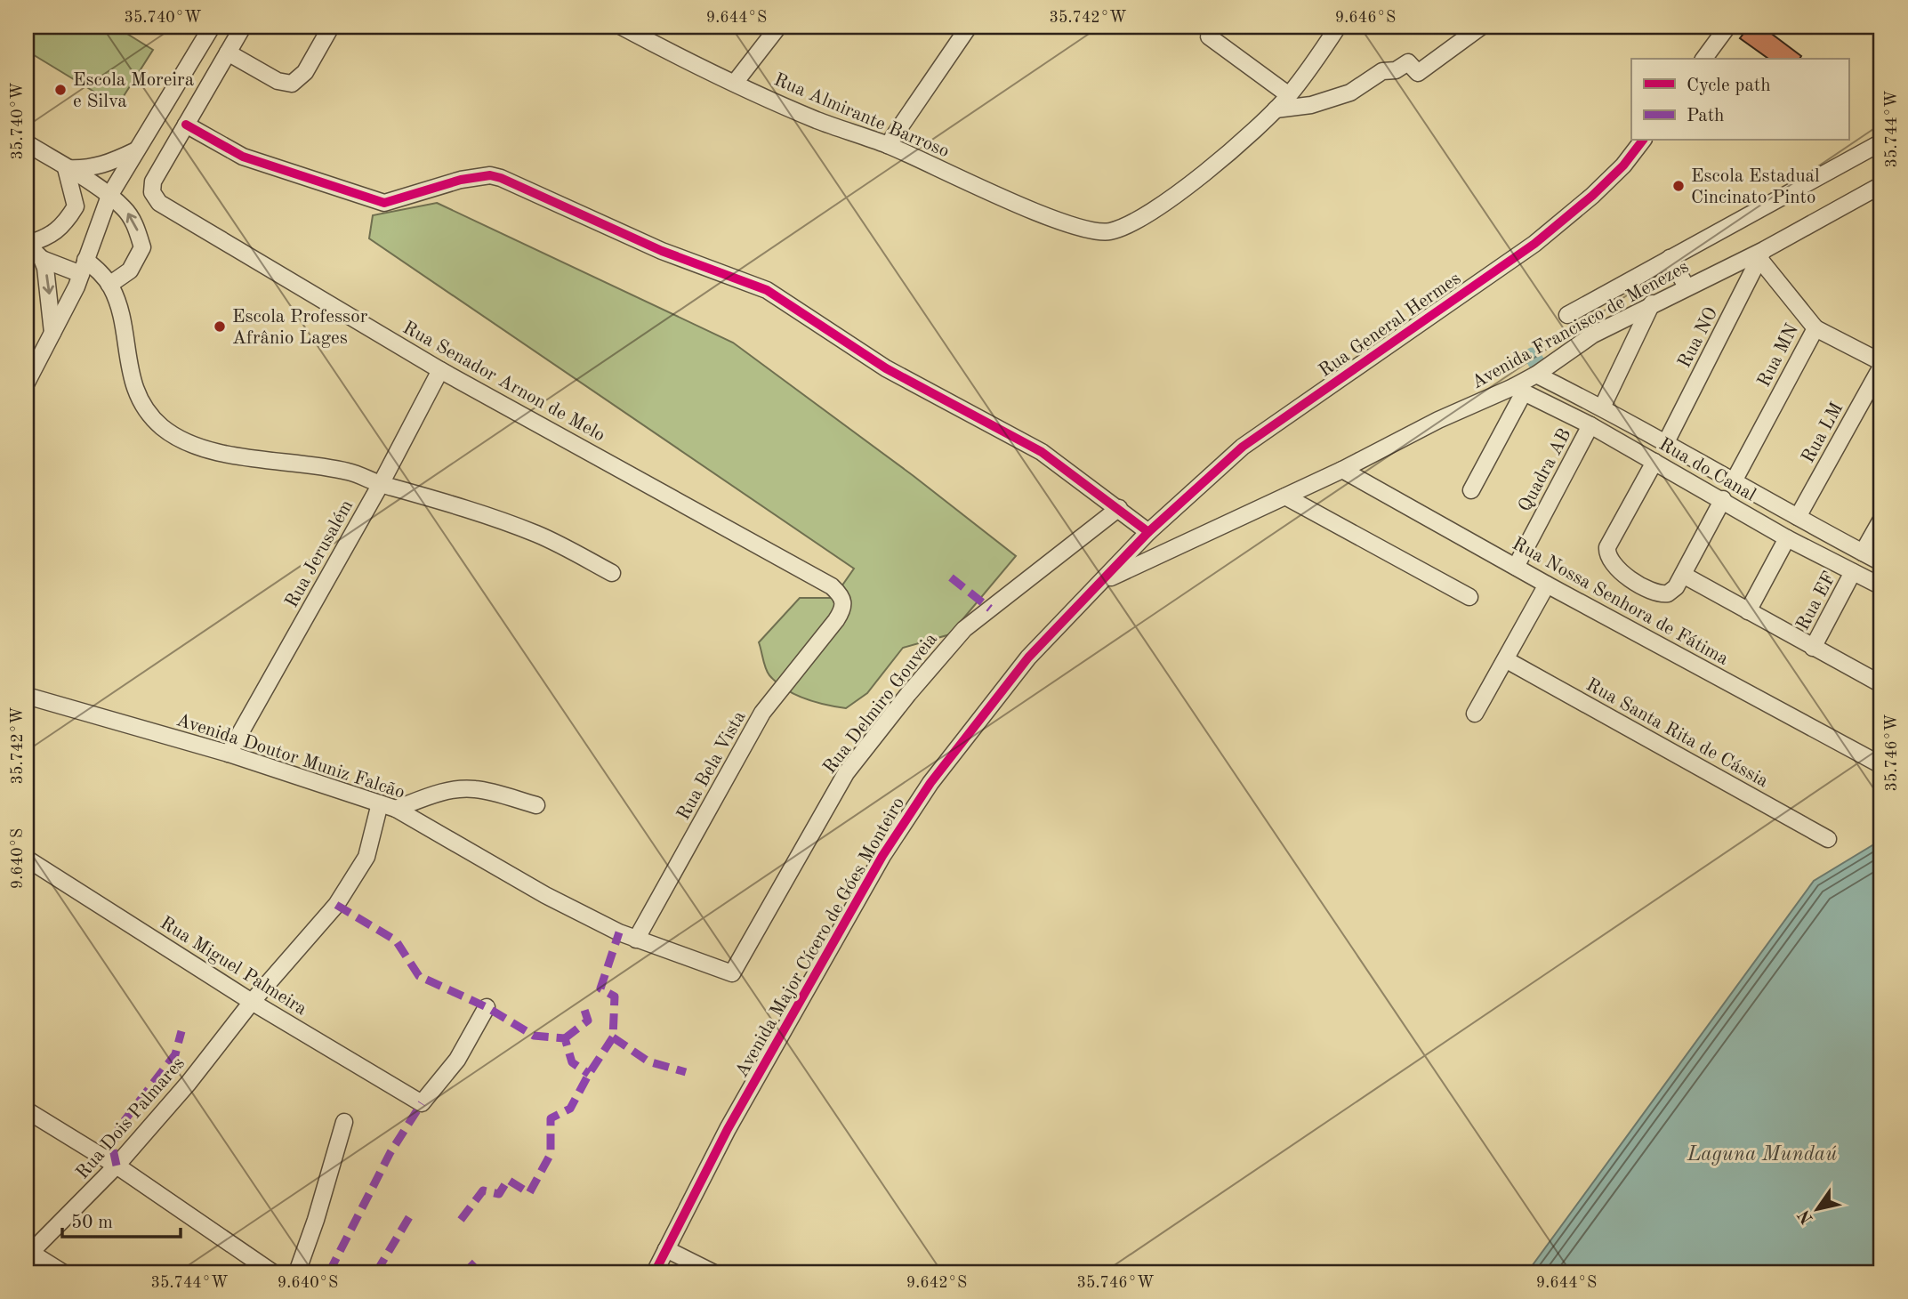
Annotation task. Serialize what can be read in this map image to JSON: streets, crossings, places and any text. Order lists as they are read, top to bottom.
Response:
{
  "streets": {
    "street": [
      "Rua Almirante Barroso",
      "Rua General Hermes",
      "Avenida Francisco de Menezes",
      "Rua NO",
      "Rua MN",
      "Rua Senador Arnon de Melo",
      "Rua LM",
      "Rua do Canal",
      "Quadra AB",
      "Rua Jerusalém",
      "Rua Nossa Senhora de Fátima",
      "Rua EF",
      "Rua Delmiro Gouveia",
      "Rua Santa Rita de Cássia",
      "Avenida Doutor Muniz Falcão",
      "Rua Bela Vista",
      "Avenida Major Cícero de Góes Monteiro",
      "Rua Miguel Palmeira",
      "Rua Dois Palmares"
    ]
  },
  "crossings": [
    ["Rua General Hermes", "Avenida Major Cícero de Góes Monteiro"],
    ["Avenida Francisco de Menezes", "Rua NO"],
    ["Avenida Francisco de Menezes", "Rua MN"],
    ["Avenida Francisco de Menezes", "Rua do Canal"],
    ["Avenida Francisco de Menezes", "Rua Nossa Senhora de Fátima"],
    ["Avenida Francisco de Menezes", "Avenida Major Cícero de Góes Monteiro"],
    ["Rua NO", "Rua MN"],
    ["Rua NO", "Rua do Canal"],
    ["Rua MN", "Rua do Canal"],
    ["Rua Senador Arnon de Melo", "Rua Jerusalém"],
    ["Rua Senador Arnon de Melo", "Rua Bela Vista"],
    ["Rua LM", "Rua do Canal"],
    ["Rua do Canal", "Quadra AB"],
    ["Rua do Canal", "Rua EF"],
    ["Quadra AB", "Rua Nossa Senhora de Fátima"],
    ["Rua Jerusalém", "Avenida Doutor Muniz Falcão"],
    ["Rua Delmiro Gouveia", "Avenida Doutor Muniz Falcão"],
    ["Avenida Doutor Muniz Falcão", "Rua Bela Vista"],
    ["Avenida Doutor Muniz Falcão", "Rua Dois Palmares"],
    ["Rua Miguel Palmeira", "Rua Dois Palmares"]
  ],
  "water": ["Laguna Mundaú"],
  "places": ["Escola Moreira e Silva", "Escola Estadual Cincinato Pinto", "Escola Professor Afrânio Lages"],
  "legend": ["Cycle path", "Path"],
  "scale_bar": "50 m",
  "north": "bottom left",
  "coordinates": [
    "35.740°W",
    "9.644°S",
    "35.742°W",
    "9.646°S",
    "35.744°W",
    "35.746°W",
    "9.640°S",
    "9.642°S"
  ]
}
